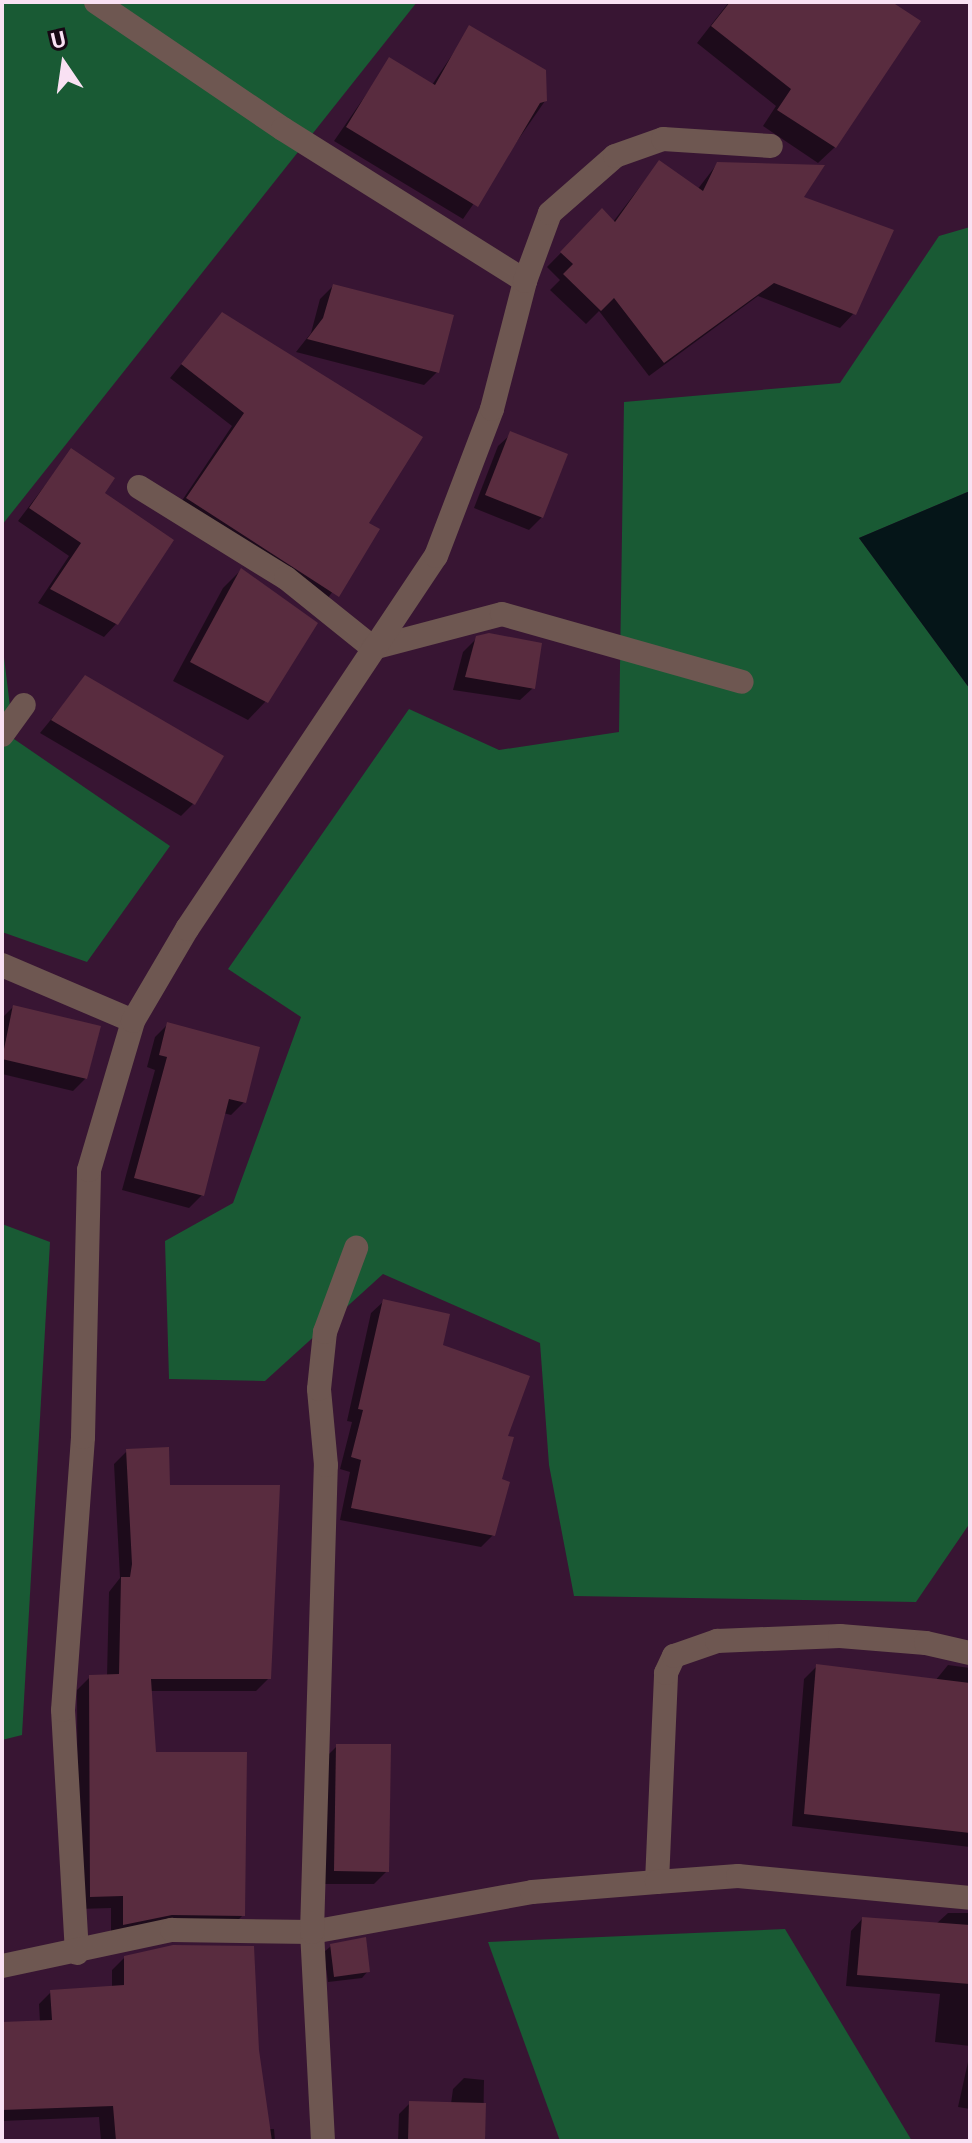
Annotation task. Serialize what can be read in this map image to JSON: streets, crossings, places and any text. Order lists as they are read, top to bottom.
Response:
{
  "north": "top"
}
